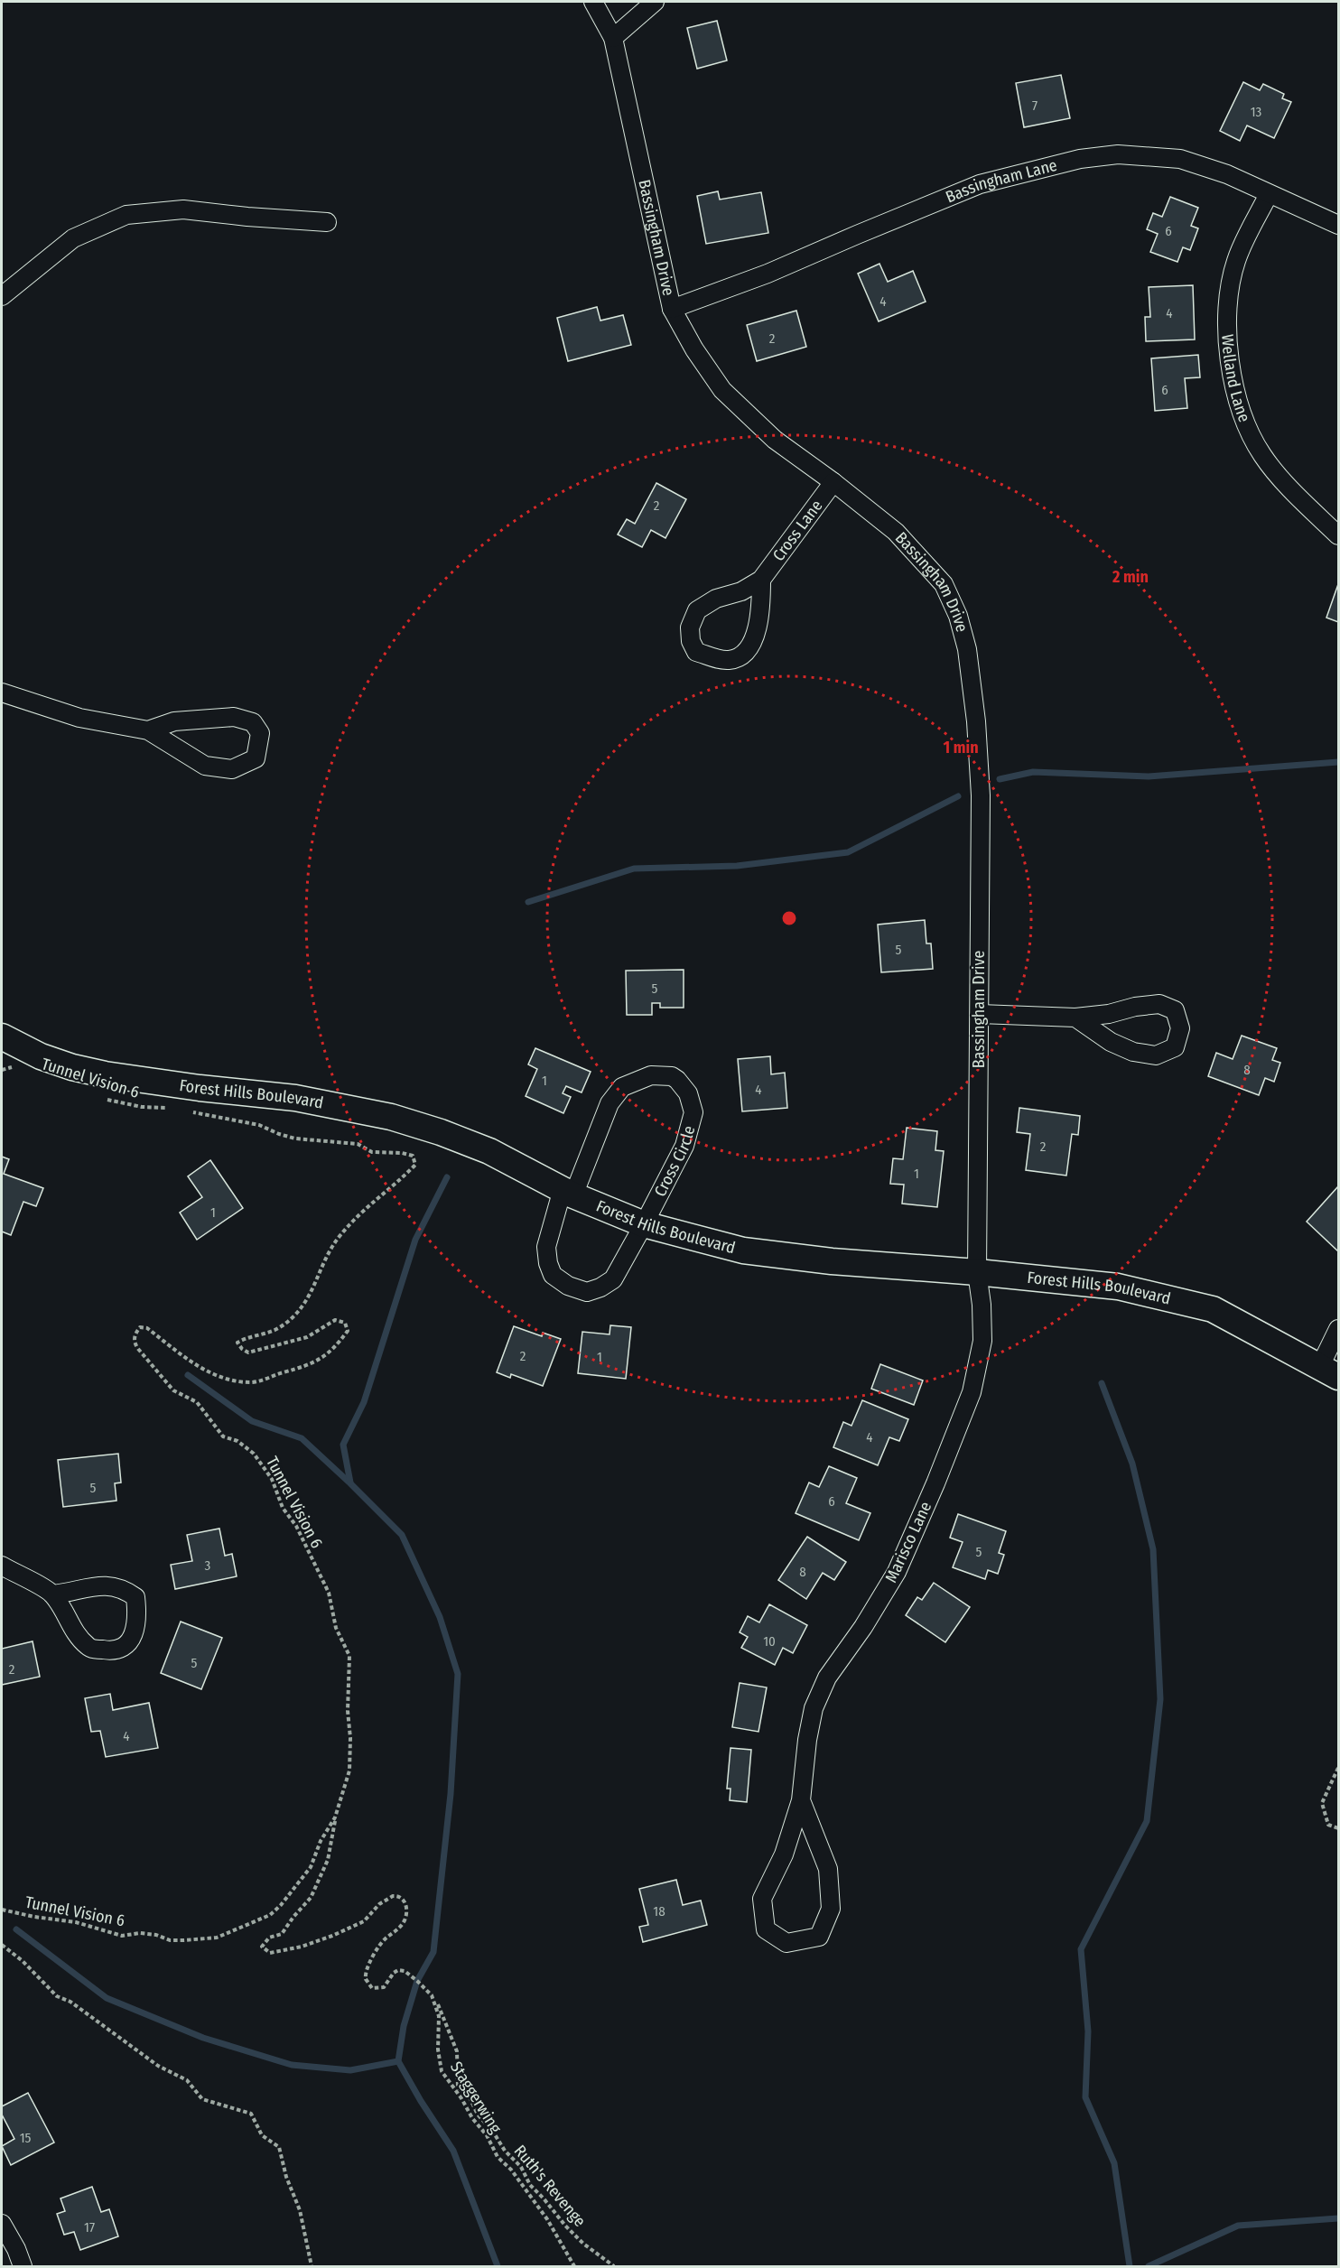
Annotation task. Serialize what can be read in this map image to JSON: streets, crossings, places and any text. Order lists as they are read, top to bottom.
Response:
{
  "streets": {
    "main road": ["Forest Hills Boulevard"],
    "street": [
      "Bassingham Lane",
      "Bassingham Drive",
      "Welland Lane",
      "Cross Lane",
      "Cross Circle",
      "Marisco Lane"
    ],
    "path": ["Tunnel Vision 6", "Staggerwing", "Ruth's Revenge"]
  },
  "crossings": [
    ["Bassingham Lane", "Bassingham Drive"],
    ["Bassingham Lane", "Welland Lane"],
    ["Bassingham Drive", "Cross Lane"],
    ["Bassingham Drive", "Forest Hills Boulevard"],
    ["Bassingham Drive", "Marisco Lane"],
    ["Forest Hills Boulevard", "Cross Circle"],
    ["Forest Hills Boulevard", "Marisco Lane"],
    ["Staggerwing", "Ruth's Revenge"]
  ],
  "house_numbers": [
    "7",
    "13",
    "6",
    "4",
    "4",
    "2",
    "6",
    "2",
    "5",
    "5",
    "8",
    "1",
    "4",
    "2",
    "1",
    "1",
    "2",
    "1",
    "4",
    "5",
    "6",
    "5",
    "3",
    "8",
    "10",
    "5",
    "2",
    "4",
    "18",
    "15",
    "17"
  ],
  "rings": ["2 min", "1 min"]
}
